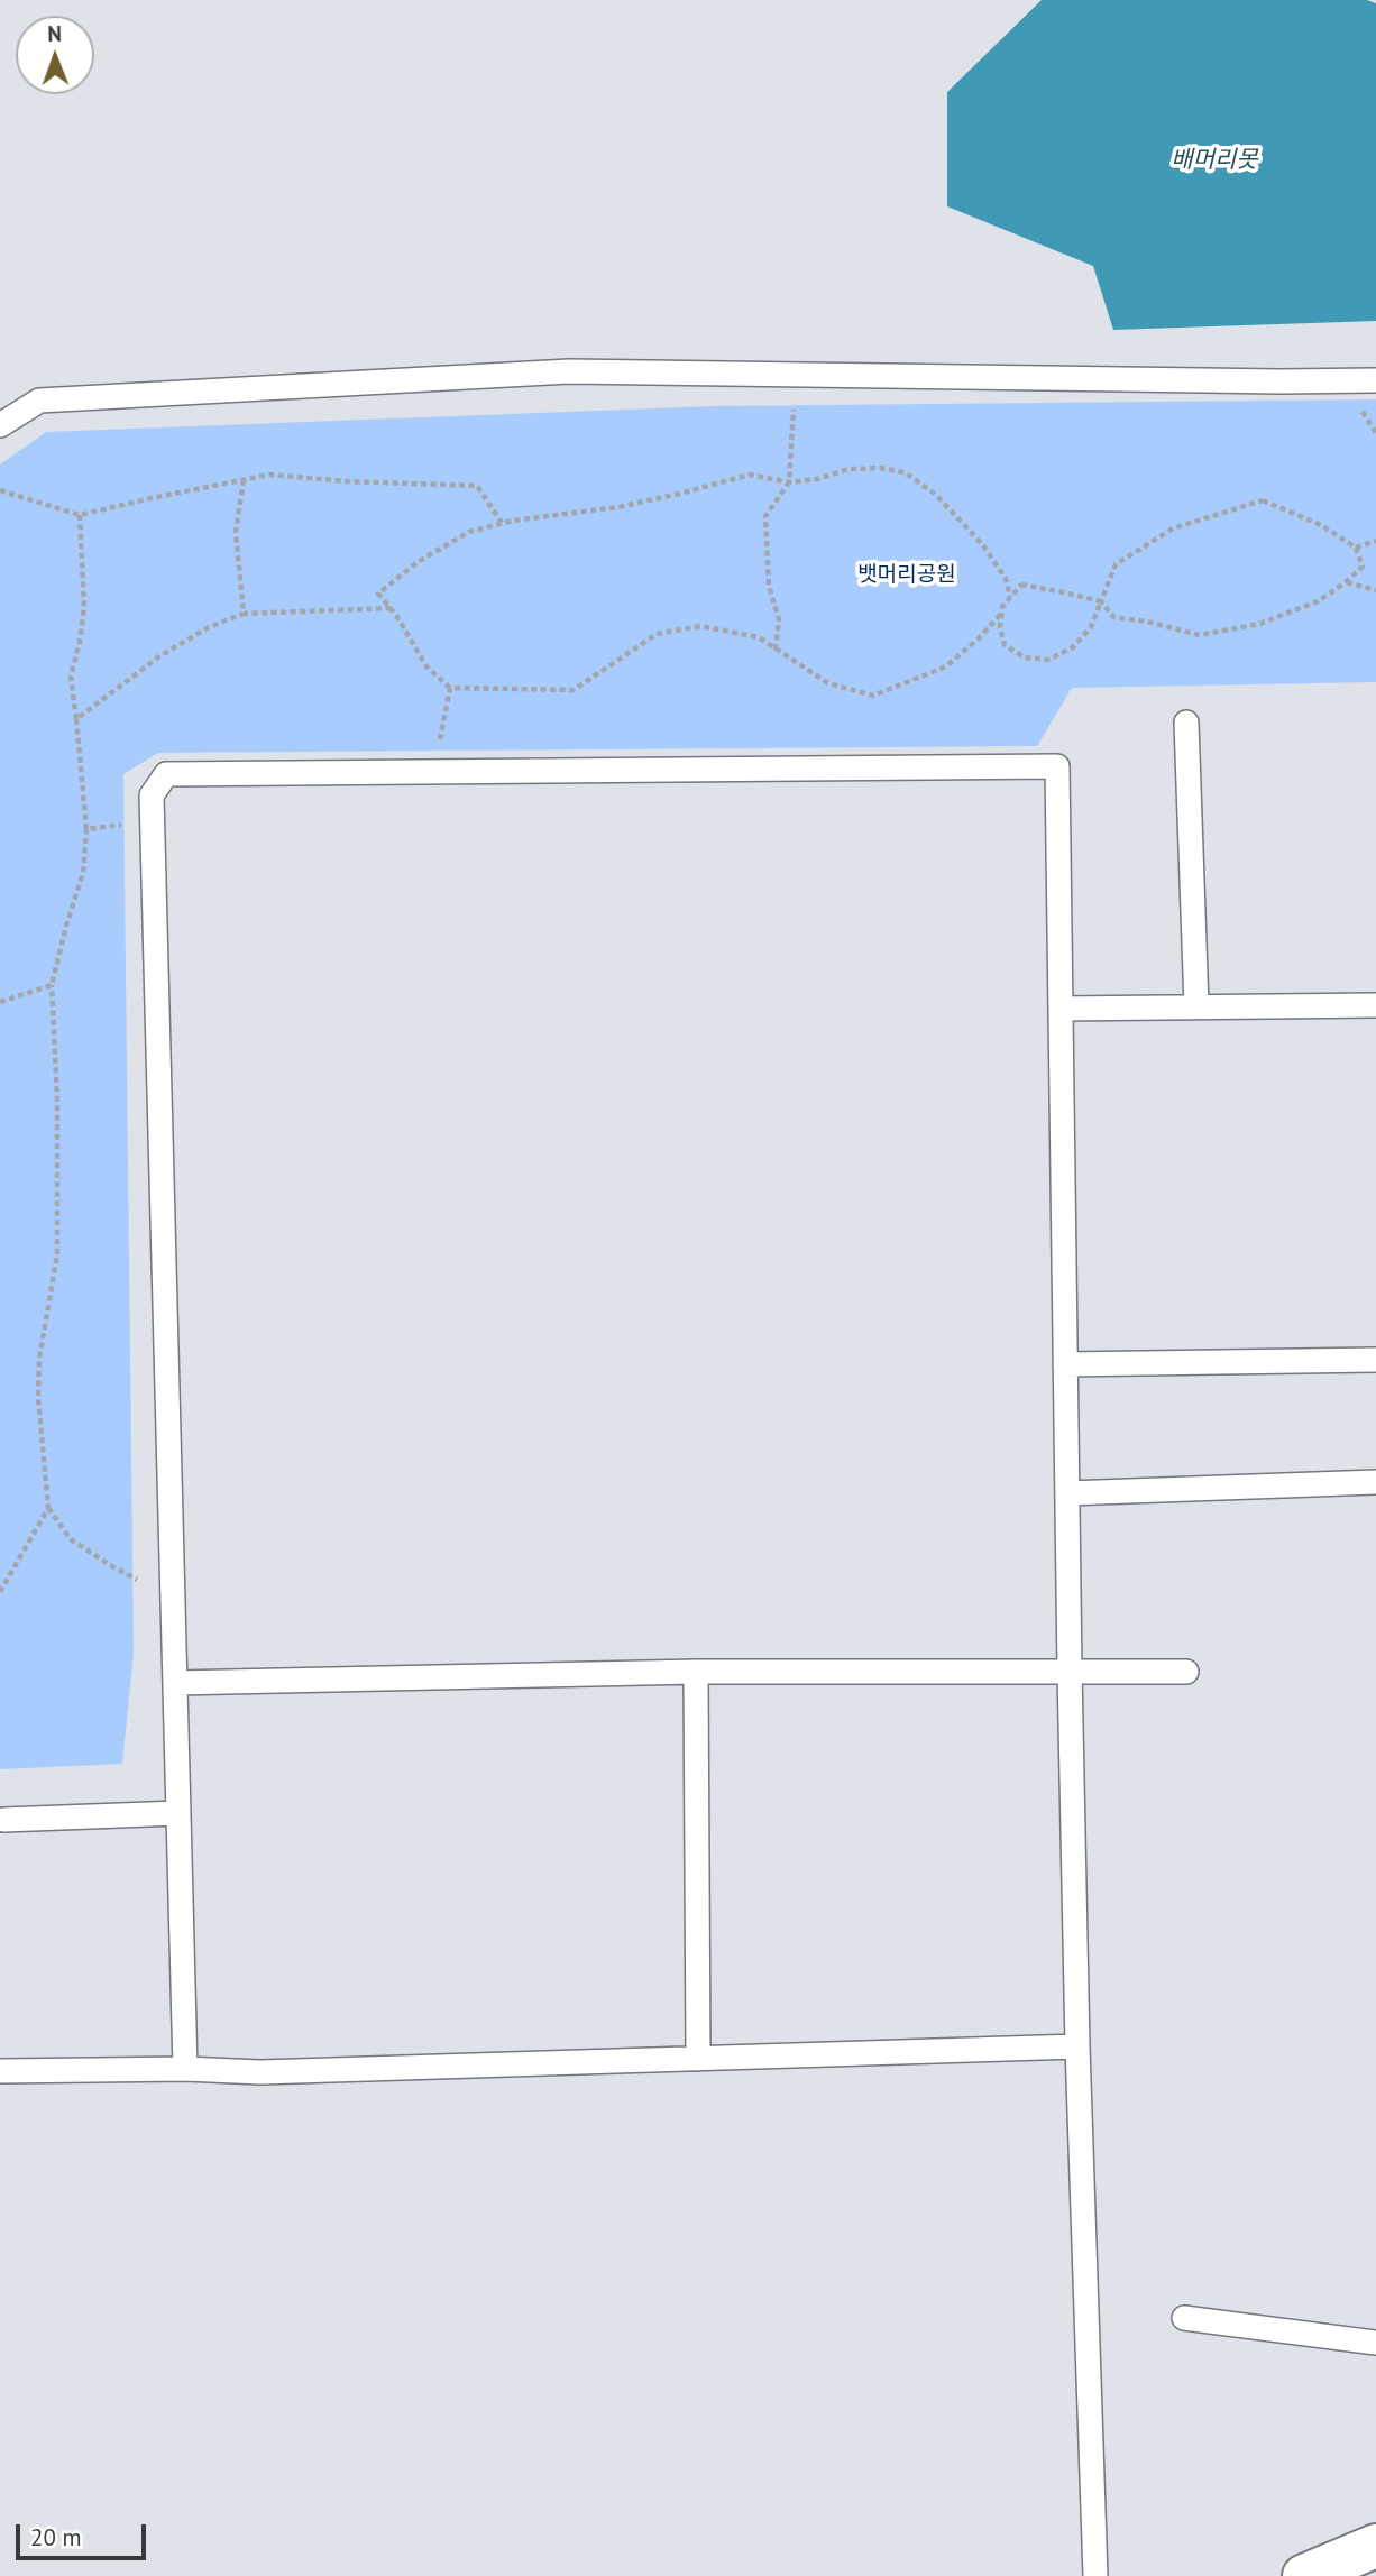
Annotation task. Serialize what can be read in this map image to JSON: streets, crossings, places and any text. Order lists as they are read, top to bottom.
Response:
{
  "water": ["배머리못"],
  "parks": ["뱃머리공원"],
  "scale_bar": "20 m",
  "north": "top"
}
